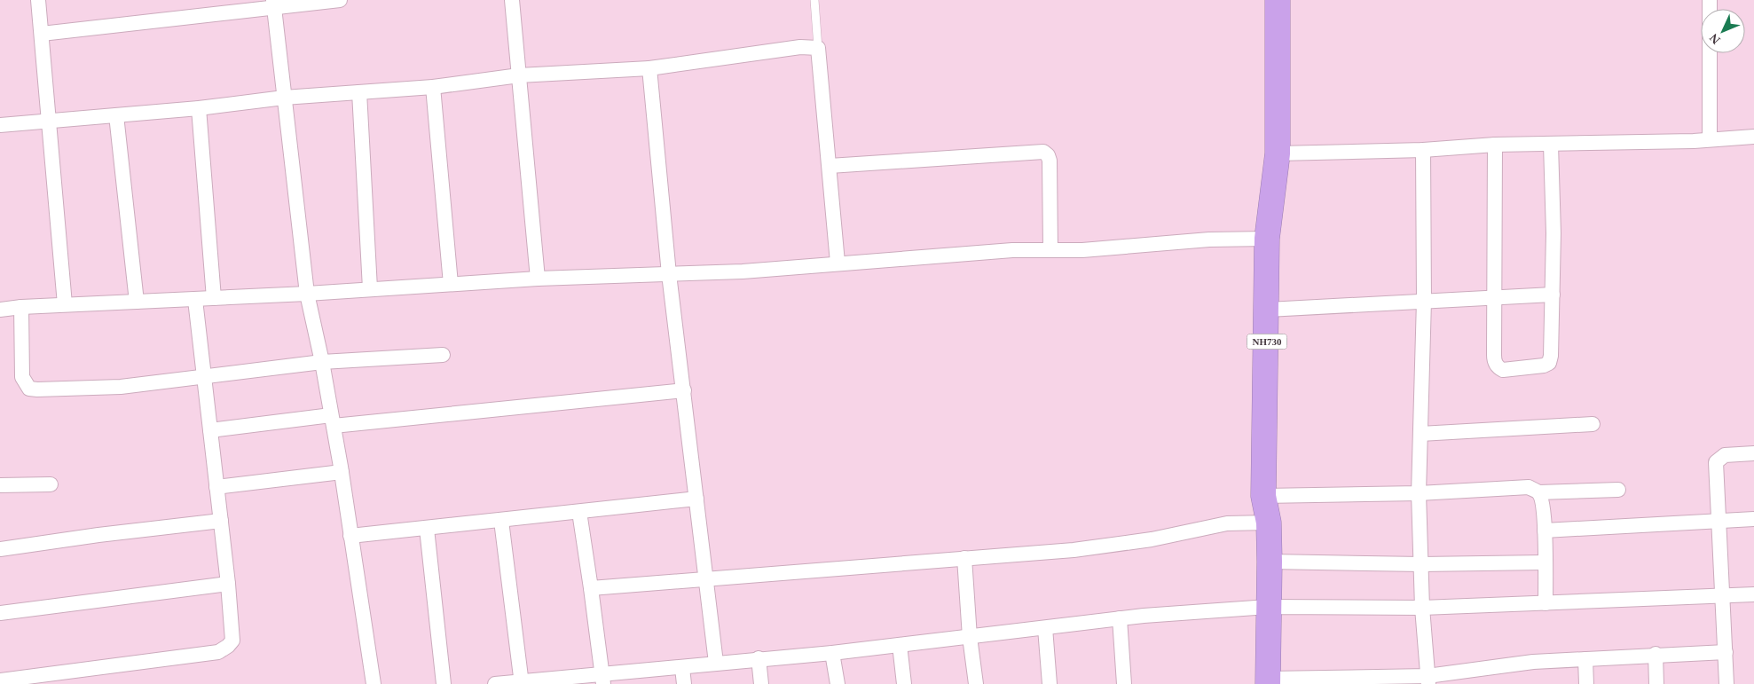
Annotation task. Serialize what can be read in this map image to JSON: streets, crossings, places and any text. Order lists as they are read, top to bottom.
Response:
{
  "streets": {
    "highway": ["NH730"]
  },
  "north": "bottom left"
}
